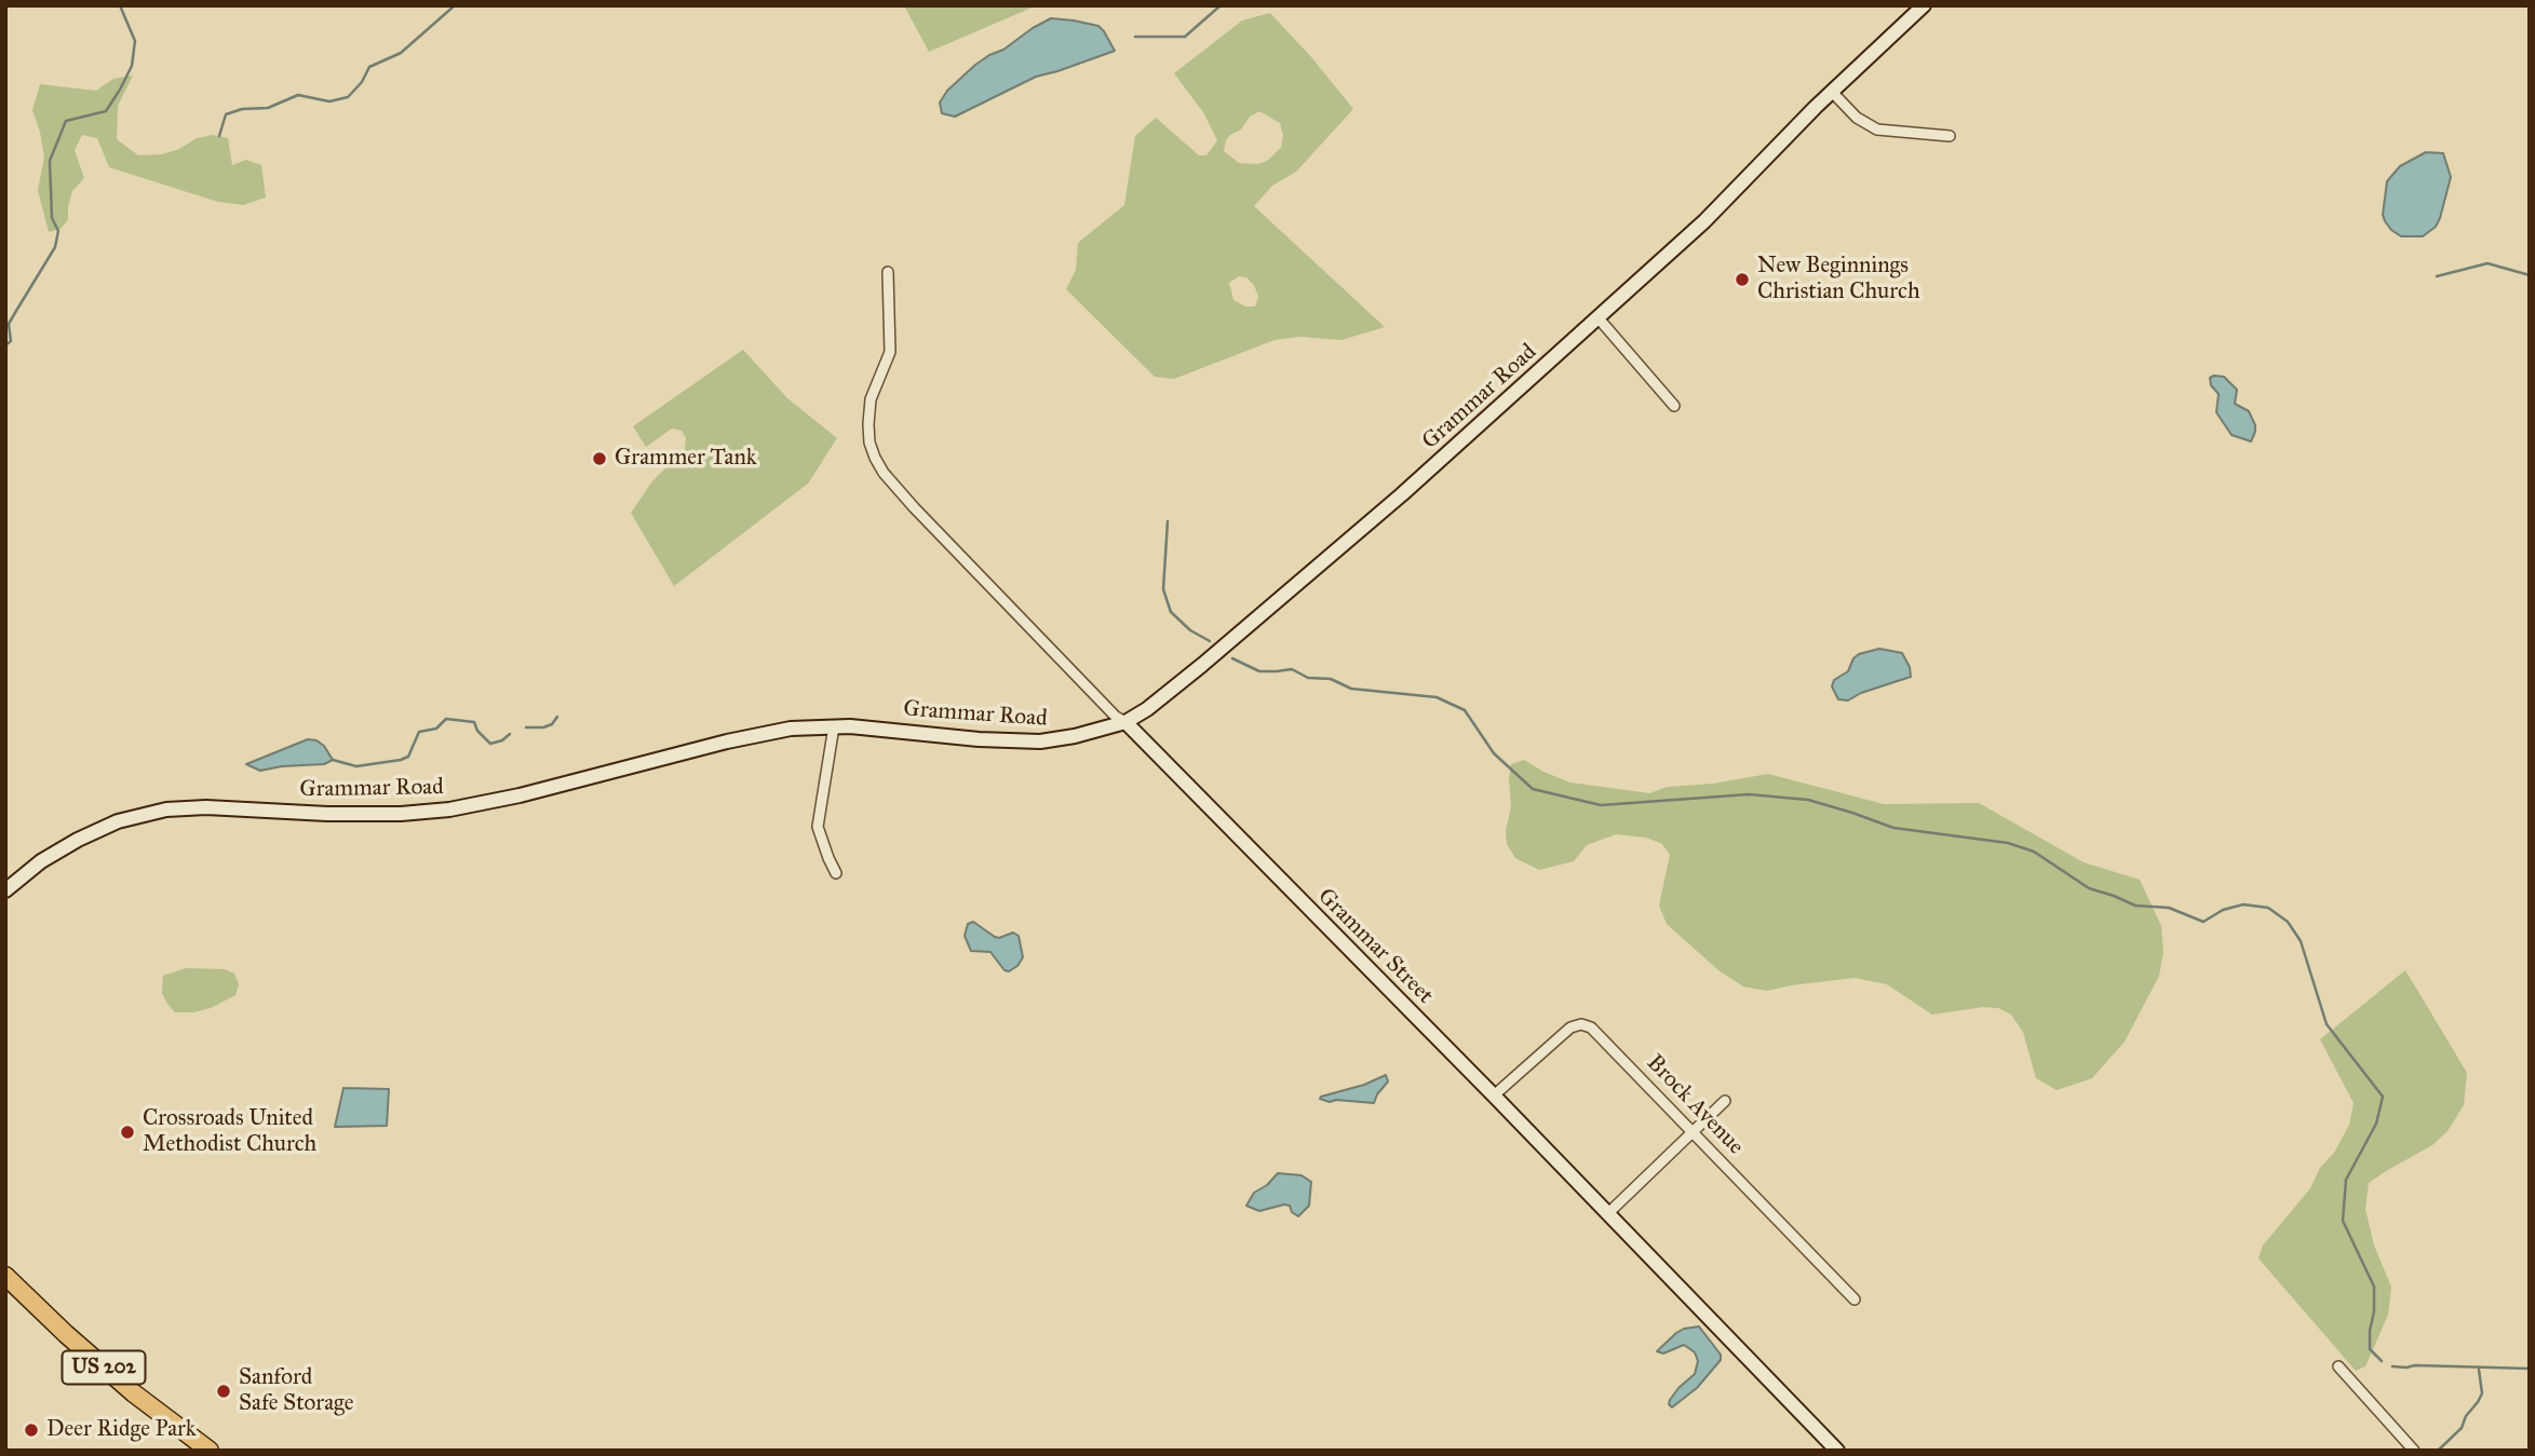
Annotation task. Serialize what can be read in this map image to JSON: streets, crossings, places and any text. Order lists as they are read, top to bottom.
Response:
{
  "streets": {
    "highway": ["US 202"],
    "street": ["Grammar Road", "Grammar Street", "Brock Avenue"]
  },
  "crossings": [
    ["Grammar Road", "Grammar Street"],
    ["Grammar Street", "Brock Avenue"]
  ],
  "places": [
    "New Beginnings Christian Church",
    "Grammer Tank",
    "Crossroads United Methodist Church",
    "Sanford Safe Storage",
    "Deer Ridge Park"
  ]
}
